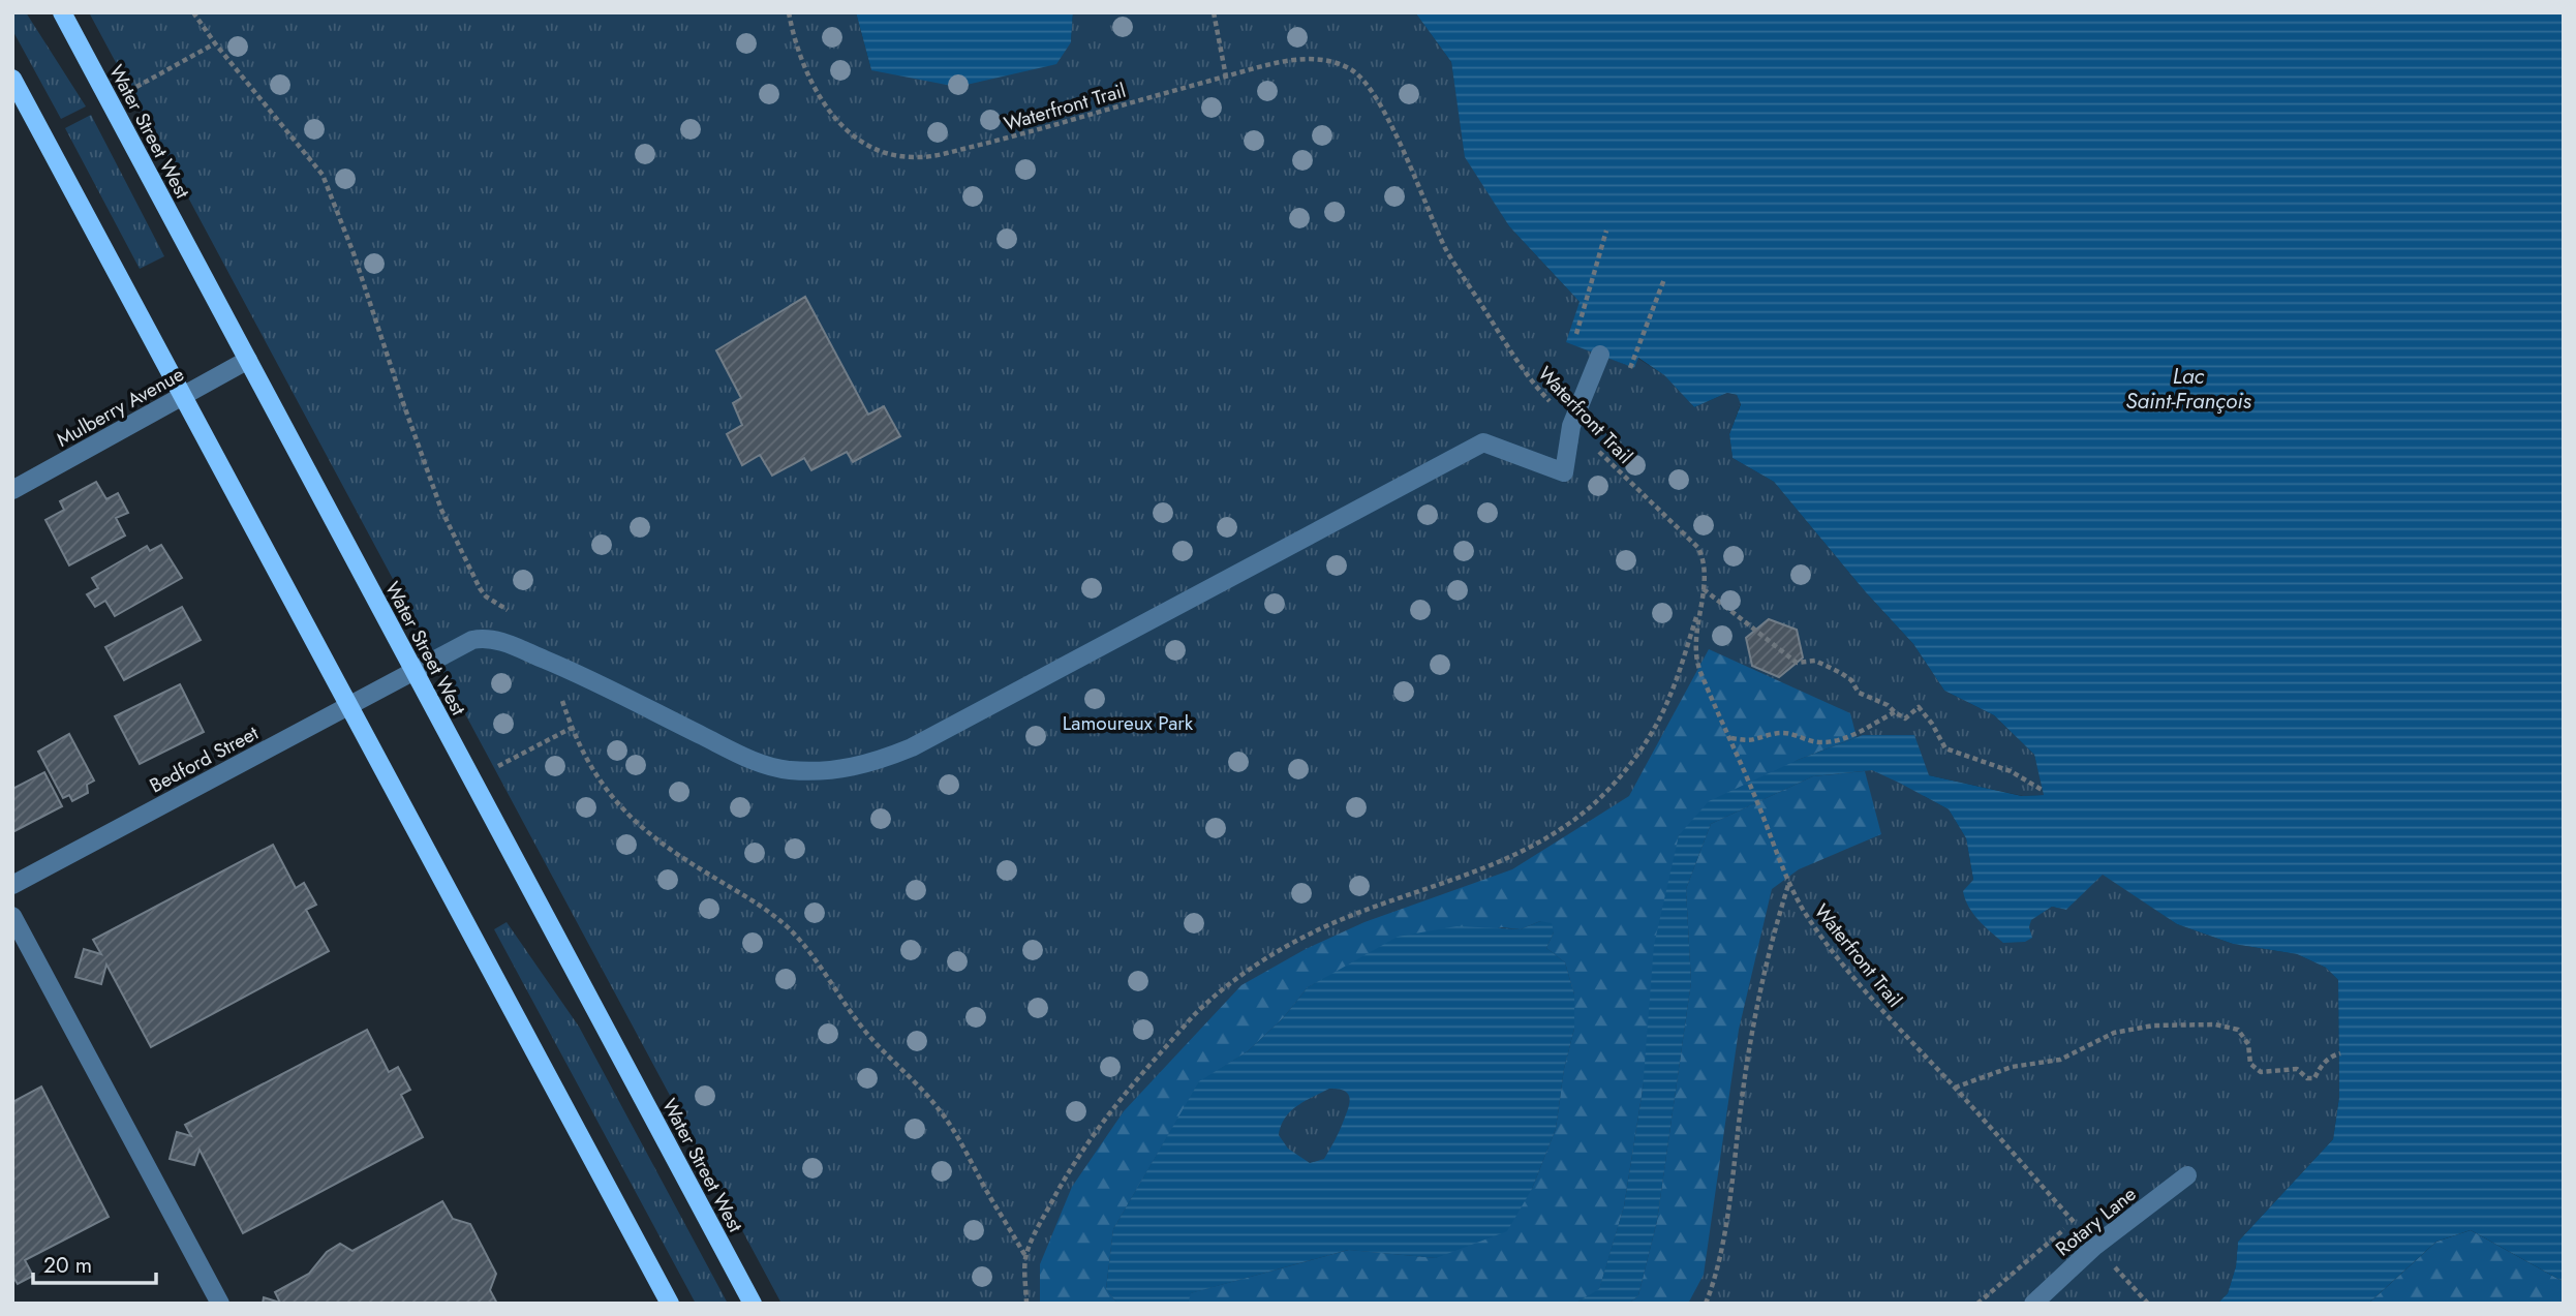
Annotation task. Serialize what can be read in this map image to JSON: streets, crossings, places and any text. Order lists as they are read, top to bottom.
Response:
{
  "streets": {
    "main road": ["Water Street West"],
    "street": ["Mulberry Avenue", "Bedford Street", "Rotary Lane"],
    "path": ["Waterfront Trail"]
  },
  "crossings": [
    ["Waterfront Trail", "Bedford Street"],
    ["Waterfront Trail", "Rotary Lane"],
    ["Water Street West", "Mulberry Avenue"],
    ["Water Street West", "Bedford Street"]
  ],
  "water": ["Lac Saint-François"],
  "parks": ["Lamoureux Park"],
  "scale_bar": "20 m"
}
